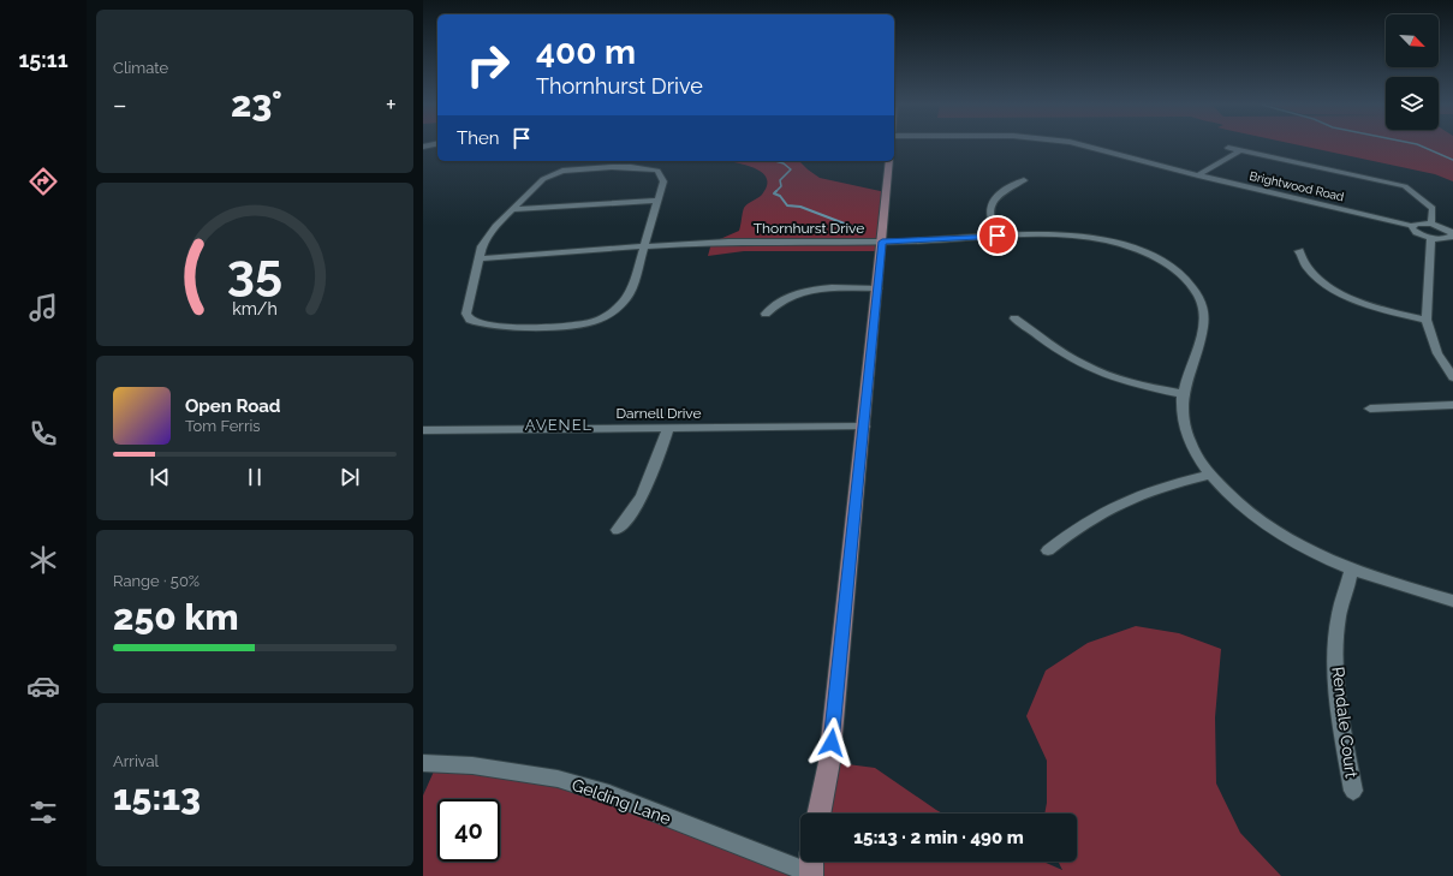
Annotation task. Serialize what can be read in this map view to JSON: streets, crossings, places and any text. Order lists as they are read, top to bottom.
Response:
{
  "streets": {
    "street": [
      "Brightwood Road",
      "Thornhurst Drive",
      "Darnell Drive",
      "Rendale Court",
      "Gelding Lane"
    ]
  },
  "crossings": [
    ["Thornhurst Drive", "Rendale Court"]
  ],
  "districts": ["AVENEL"],
  "north": "bottom right",
  "page": {
    "tabs": "15:11",
    "tile": [
      "Climate",
      ["Range · 50%", "250 km"],
      ["Arrival", "15:13"]
    ],
    "turn": ["400 m", "Thornhurst Drive"],
    "heat": ["−", "23°", "+"],
    "then": "Then",
    "song": ["Open Road", "Tom Ferris"],
    "limit": "40",
    "trip": "15:13 · 2 min · 490 m",
    "gauge": ["35", "km/h"]
  }
}
